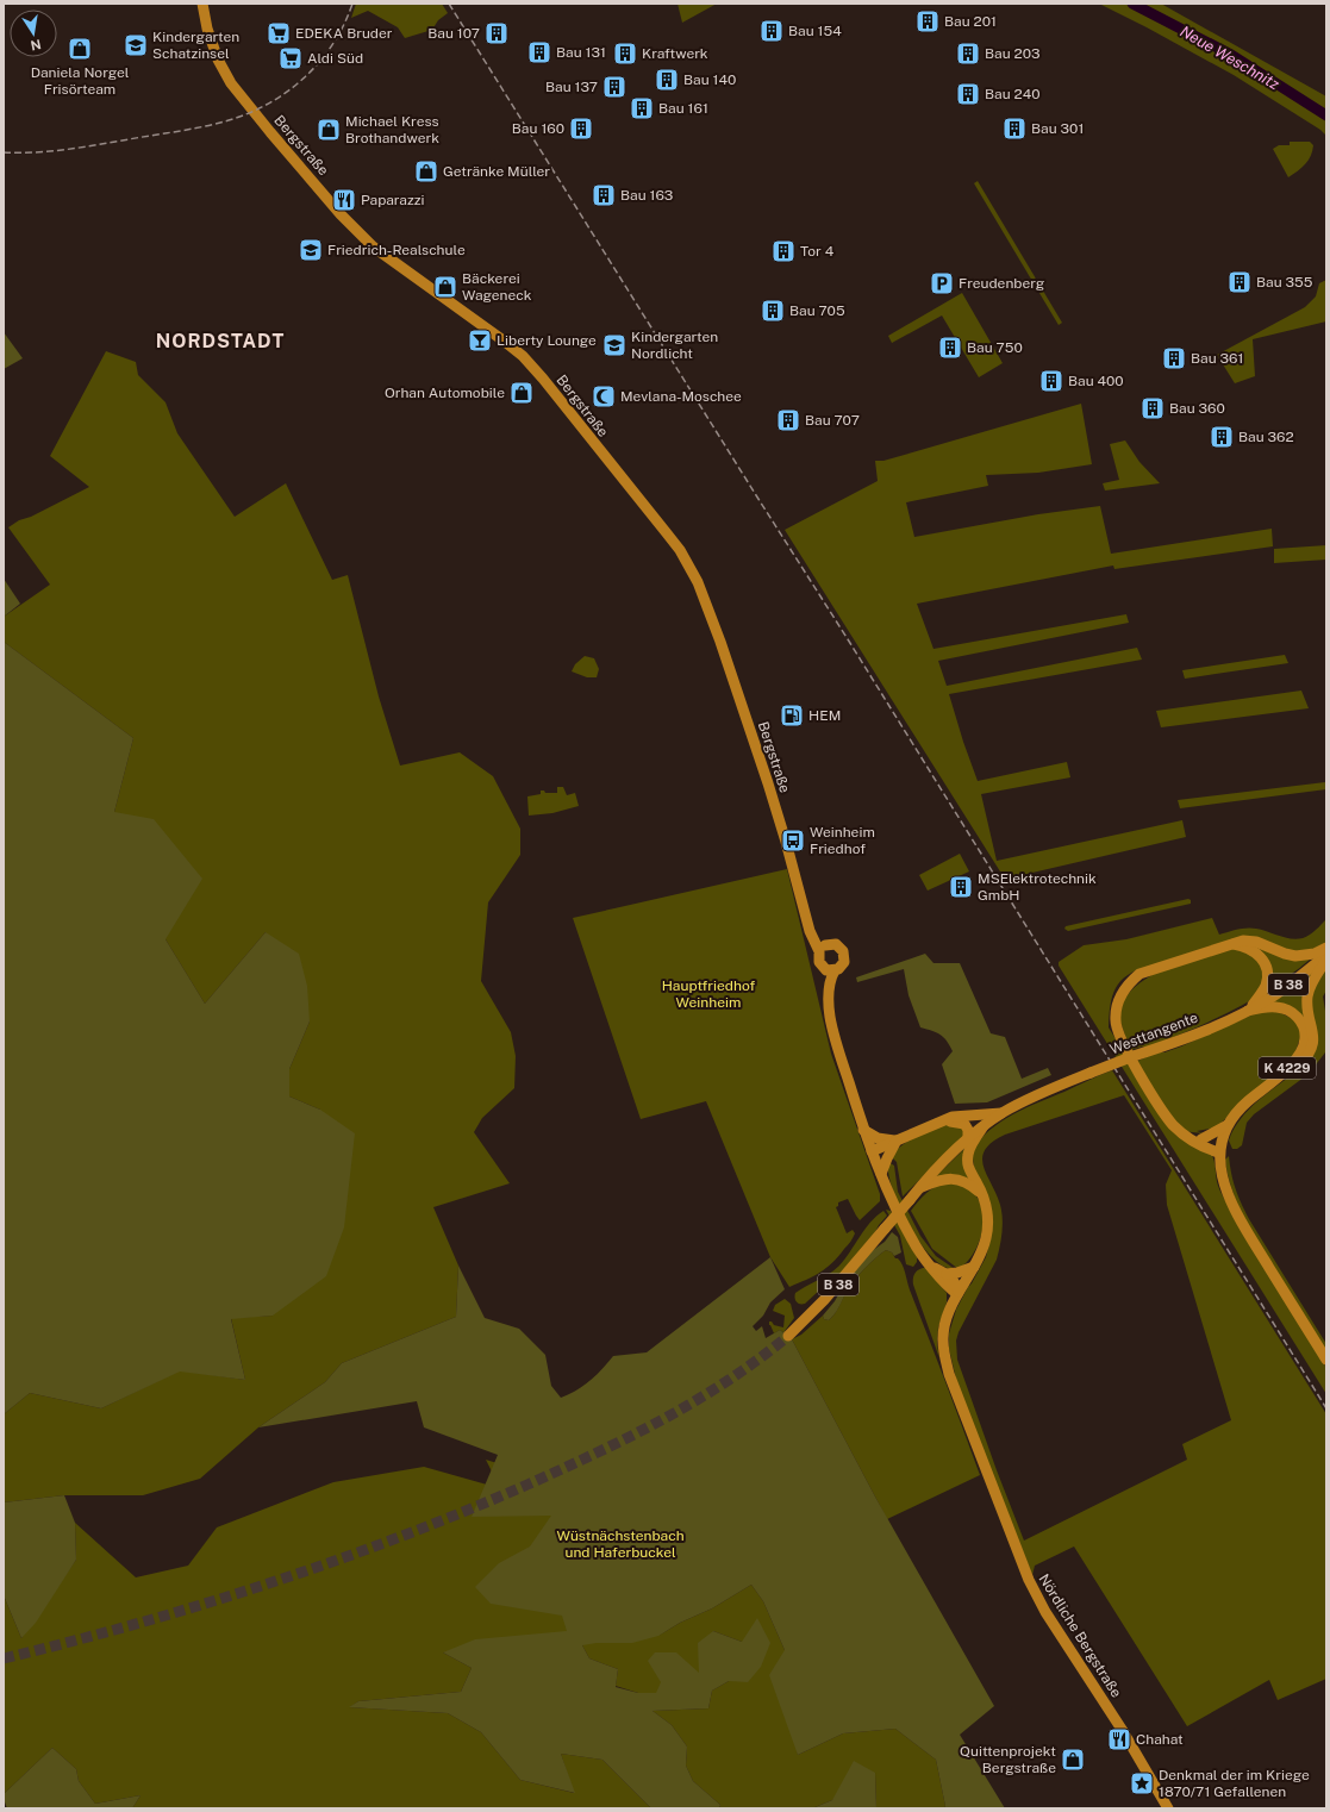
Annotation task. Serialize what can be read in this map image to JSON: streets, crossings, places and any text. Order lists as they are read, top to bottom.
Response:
{
  "streets": {
    "main road": [
      "Bergstraße",
      "B 38",
      "Westtangente",
      "K 4229",
      "Nördliche Bergstraße"
    ]
  },
  "crossings": [
    ["Bergstraße", "Nördliche Bergstraße"],
    ["B 38", "Westtangente"],
    ["B 38", "Nördliche Bergstraße"],
    ["Westtangente", "K 4229"],
    ["Westtangente", "Nördliche Bergstraße"]
  ],
  "districts": ["NORDSTADT"],
  "water": ["Neue Weschnitz"],
  "parks": ["Hauptfriedhof Weinheim", "Wüstnächstenbach und Haferbuckel"],
  "places": {
    "building": [
      "Bau 201",
      "Bau 154",
      "Bau 107",
      "Bau 131",
      "Kraftwerk",
      "Bau 203",
      "Bau 140",
      "Bau 137",
      "Bau 240",
      "Bau 161",
      "Bau 160",
      "Bau 301",
      "Bau 163",
      "Tor 4",
      "Bau 355",
      "Bau 705",
      "Bau 750",
      "Bau 361",
      "Bau 400",
      "Bau 360",
      "Bau 707",
      "Bau 362",
      "MSElektrotechnik GmbH"
    ],
    "supermarket": ["EDEKA Bruder", "Aldi Süd"],
    "school or university": ["Kindergarten Schatzinsel", "Friedrich-Realschule", "Kindergarten Nordlicht"],
    "shop": [
      "Daniela Norgel Frisörteam",
      "Michael Kress Brothandwerk",
      "Getränke Müller",
      "Bäckerei Wageneck",
      "Orhan Automobile",
      "Quittenprojekt Bergstraße"
    ],
    "restaurant": ["Paparazzi", "Chahat"],
    "parking": ["Freudenberg"],
    "bar": ["Liberty Lounge"],
    "mosque": ["Mevlana-Moschee"],
    "fuel station": ["HEM"],
    "bus stop": ["Weinheim Friedhof"],
    "place": ["Denkmal der im Kriege 1870/71 Gefallenen"]
  },
  "north": "bottom"
}
